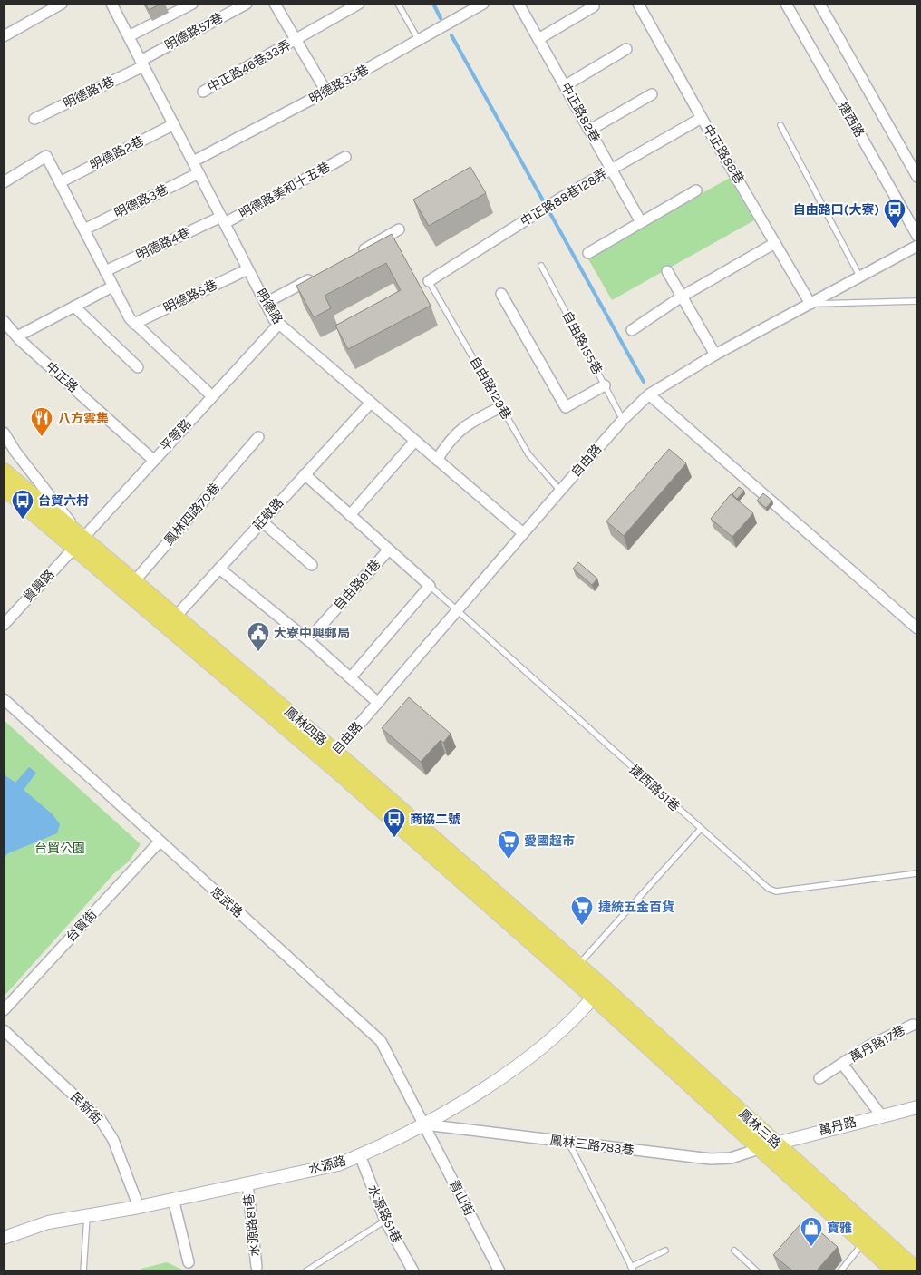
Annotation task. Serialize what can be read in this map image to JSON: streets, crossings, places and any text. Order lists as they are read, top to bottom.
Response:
{
  "streets": {
    "main road": ["鳳林四路", "鳳林三路"],
    "street": [
      "明德路57巷",
      "中正路46巷33弄",
      "明德路33巷",
      "明德路1巷",
      "中正路82巷",
      "捷西路",
      "明德路2巷",
      "中正路88巷",
      "明德路美和十五巷",
      "中正路88巷128弄",
      "明德路3巷",
      "明德路4巷",
      "明德路5巷",
      "明德路",
      "中正路",
      "平等路",
      "自由路",
      "鳳林四路70巷",
      "莊敬路",
      "自由路91巷",
      "貿興路",
      "忠武路",
      "台貿街",
      "萬丹路17巷",
      "民新街",
      "萬丹路",
      "鳳林三路783巷",
      "水源路",
      "青山街",
      "水源路51巷",
      "水源路81巷"
    ],
    "lane": ["自由路155巷", "自由路129巷", "捷西路51巷"]
  },
  "crossings": [
    ["明德路57巷", "明德路1巷"],
    ["明德路57巷", "明德路"],
    ["明德路33巷", "明德路"],
    ["明德路1巷", "明德路"],
    ["中正路82巷", "中正路88巷128弄"],
    ["明德路2巷", "明德路"],
    ["中正路88巷", "中正路88巷128弄"],
    ["中正路88巷", "自由路"],
    ["明德路美和十五巷", "明德路4巷"],
    ["明德路美和十五巷", "明德路"],
    ["中正路88巷128弄", "自由路129巷"],
    ["明德路3巷", "明德路"],
    ["明德路4巷", "明德路"],
    ["明德路5巷", "明德路"],
    ["明德路", "平等路"],
    ["明德路", "自由路"],
    ["明德路", "莊敬路"],
    ["自由路155巷", "自由路"],
    ["中正路", "平等路"],
    ["自由路129巷", "自由路"],
    ["平等路", "貿興路"],
    ["平等路", "鳳林四路"],
    ["自由路", "鳳林四路"],
    ["自由路", "捷西路51巷"],
    ["鳳林四路70巷", "鳳林四路"],
    ["莊敬路", "鳳林四路"],
    ["貿興路", "鳳林四路"],
    ["鳳林四路", "鳳林三路"],
    ["鳳林四路", "水源路"],
    ["忠武路", "台貿街"],
    ["忠武路", "鳳林三路783巷"],
    ["忠武路", "水源路"],
    ["忠武路", "青山街"],
    ["萬丹路17巷", "萬丹路"],
    ["民新街", "水源路"],
    ["萬丹路", "鳳林三路"],
    ["萬丹路", "鳳林三路783巷"],
    ["鳳林三路", "鳳林三路783巷"],
    ["鳳林三路", "水源路"],
    ["鳳林三路783巷", "水源路"],
    ["鳳林三路783巷", "青山街"],
    ["水源路", "青山街"],
    ["水源路", "水源路51巷"],
    ["水源路", "水源路81巷"]
  ],
  "parks": ["台貿公園"],
  "places": {
    "bus stop": ["自由路口(大寮)", "台貿六村", "商協二號"],
    "restaurant": ["八方雲集"],
    "public building": ["大寮中興郵局"],
    "supermarket": ["愛國超市", "捷統五金百貨"],
    "shop": ["寶雅"]
  }
}
